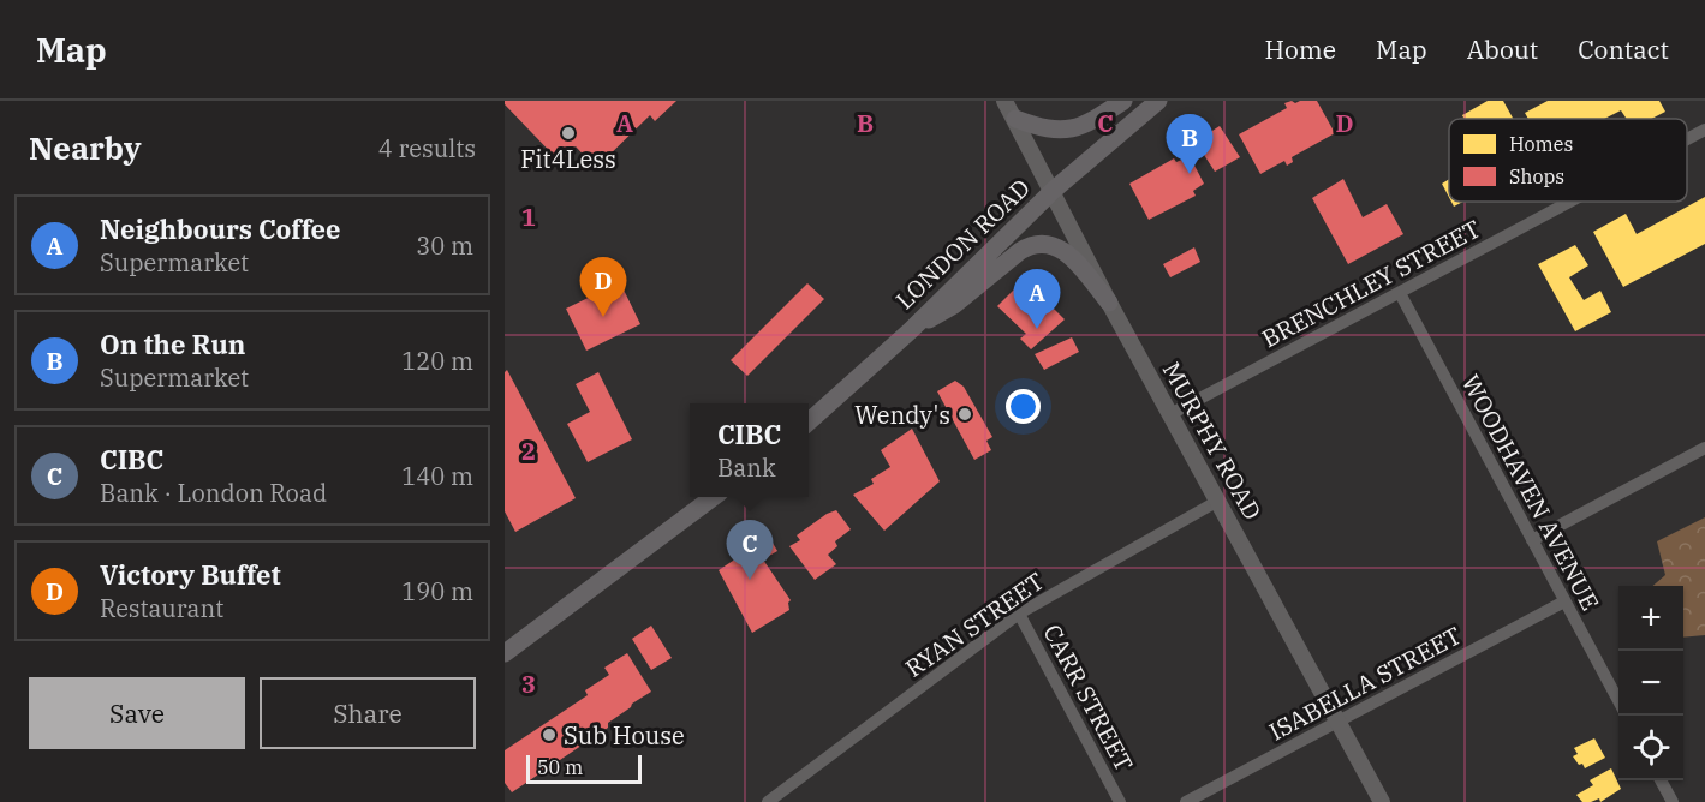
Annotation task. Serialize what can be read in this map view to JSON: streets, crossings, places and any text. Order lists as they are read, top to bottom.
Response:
{
  "streets": {
    "main road": ["LONDON ROAD"],
    "street": [
      "BRENCHLEY STREET",
      "MURPHY ROAD",
      "WOODHAVEN AVENUE",
      "RYAN STREET",
      "ISABELLA STREET",
      "CARR STREET"
    ]
  },
  "crossings": [
    ["LONDON ROAD", "MURPHY ROAD"],
    ["BRENCHLEY STREET", "MURPHY ROAD"],
    ["BRENCHLEY STREET", "WOODHAVEN AVENUE"],
    ["MURPHY ROAD", "RYAN STREET"],
    ["MURPHY ROAD", "ISABELLA STREET"],
    ["WOODHAVEN AVENUE", "ISABELLA STREET"],
    ["RYAN STREET", "CARR STREET"]
  ],
  "places": ["Fit4Less", "Wendy's", "Sub House"],
  "legend": ["Homes", "Shops"],
  "scale_bar": "50 m",
  "page": {
    "header": "Map",
    "nav": [
      "Home",
      "Map",
      "About",
      "Contact"
    ],
    "heading": ["Nearby", "4 results"],
    "pins": [
      "B",
      "D",
      "A",
      "C"
    ],
    "list": [
      {
        "mark": "A",
        "name": "Neighbours Coffee",
        "note": "Supermarket",
        "value": "30 m"
      },
      {
        "mark": "B",
        "name": "On the Run",
        "note": "Supermarket",
        "value": "120 m"
      },
      {
        "mark": "C",
        "name": "CIBC",
        "note": "Bank · London Road",
        "value": "140 m"
      },
      {
        "mark": "D",
        "name": "Victory Buffet",
        "note": "Restaurant",
        "value": "190 m"
      }
    ],
    "popup": ["CIBC", "Bank"],
    "map_buttons": ["+", "−"],
    "buttons": ["Save", "Share"],
    "scale": "50 m"
  },
  "grid": {
    "columns": [
      "A",
      "B",
      "C",
      "D"
    ],
    "rows": ["1", "2", "3"]
  }
}
